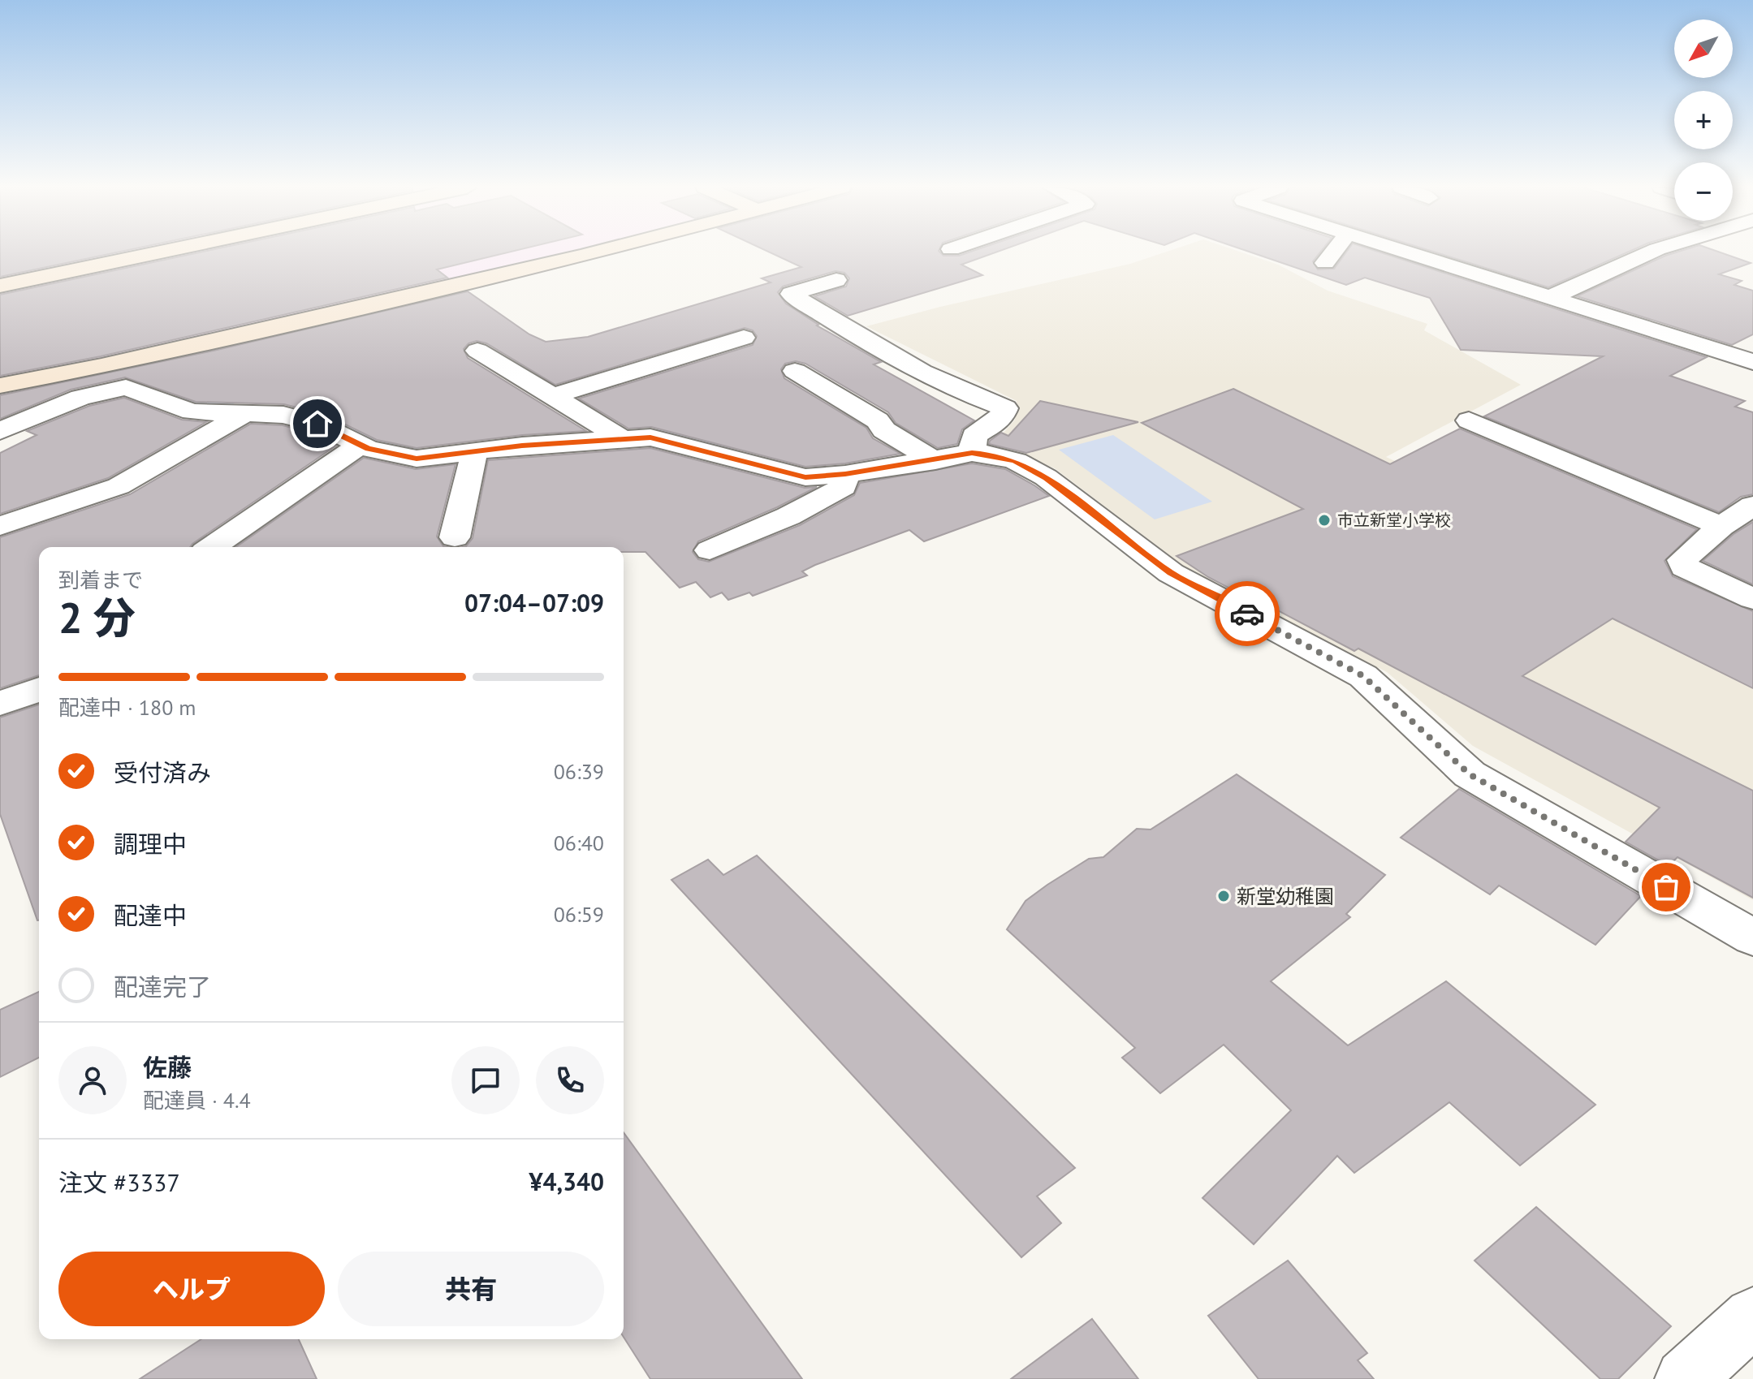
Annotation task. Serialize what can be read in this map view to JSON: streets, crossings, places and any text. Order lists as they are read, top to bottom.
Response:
{
  "places": ["市立新堂小学校", "新堂幼稚園"],
  "north": "bottom left",
  "page": {
    "map_buttons": ["+", "−"],
    "heading": ["2 分", "到着まで", "07:04–07:09"],
    "panel": [
      "佐藤",
      "配達員 · 4.4",
      "注文 #3337",
      "¥4,340"
    ],
    "bar": "配達中 · 180 m",
    "list": [
      ["受付済み", "06:39"],
      ["調理中", "06:40"],
      ["配達中", "06:59"],
      "配達完了"
    ],
    "buttons": ["ヘルプ", "共有"]
  }
}
